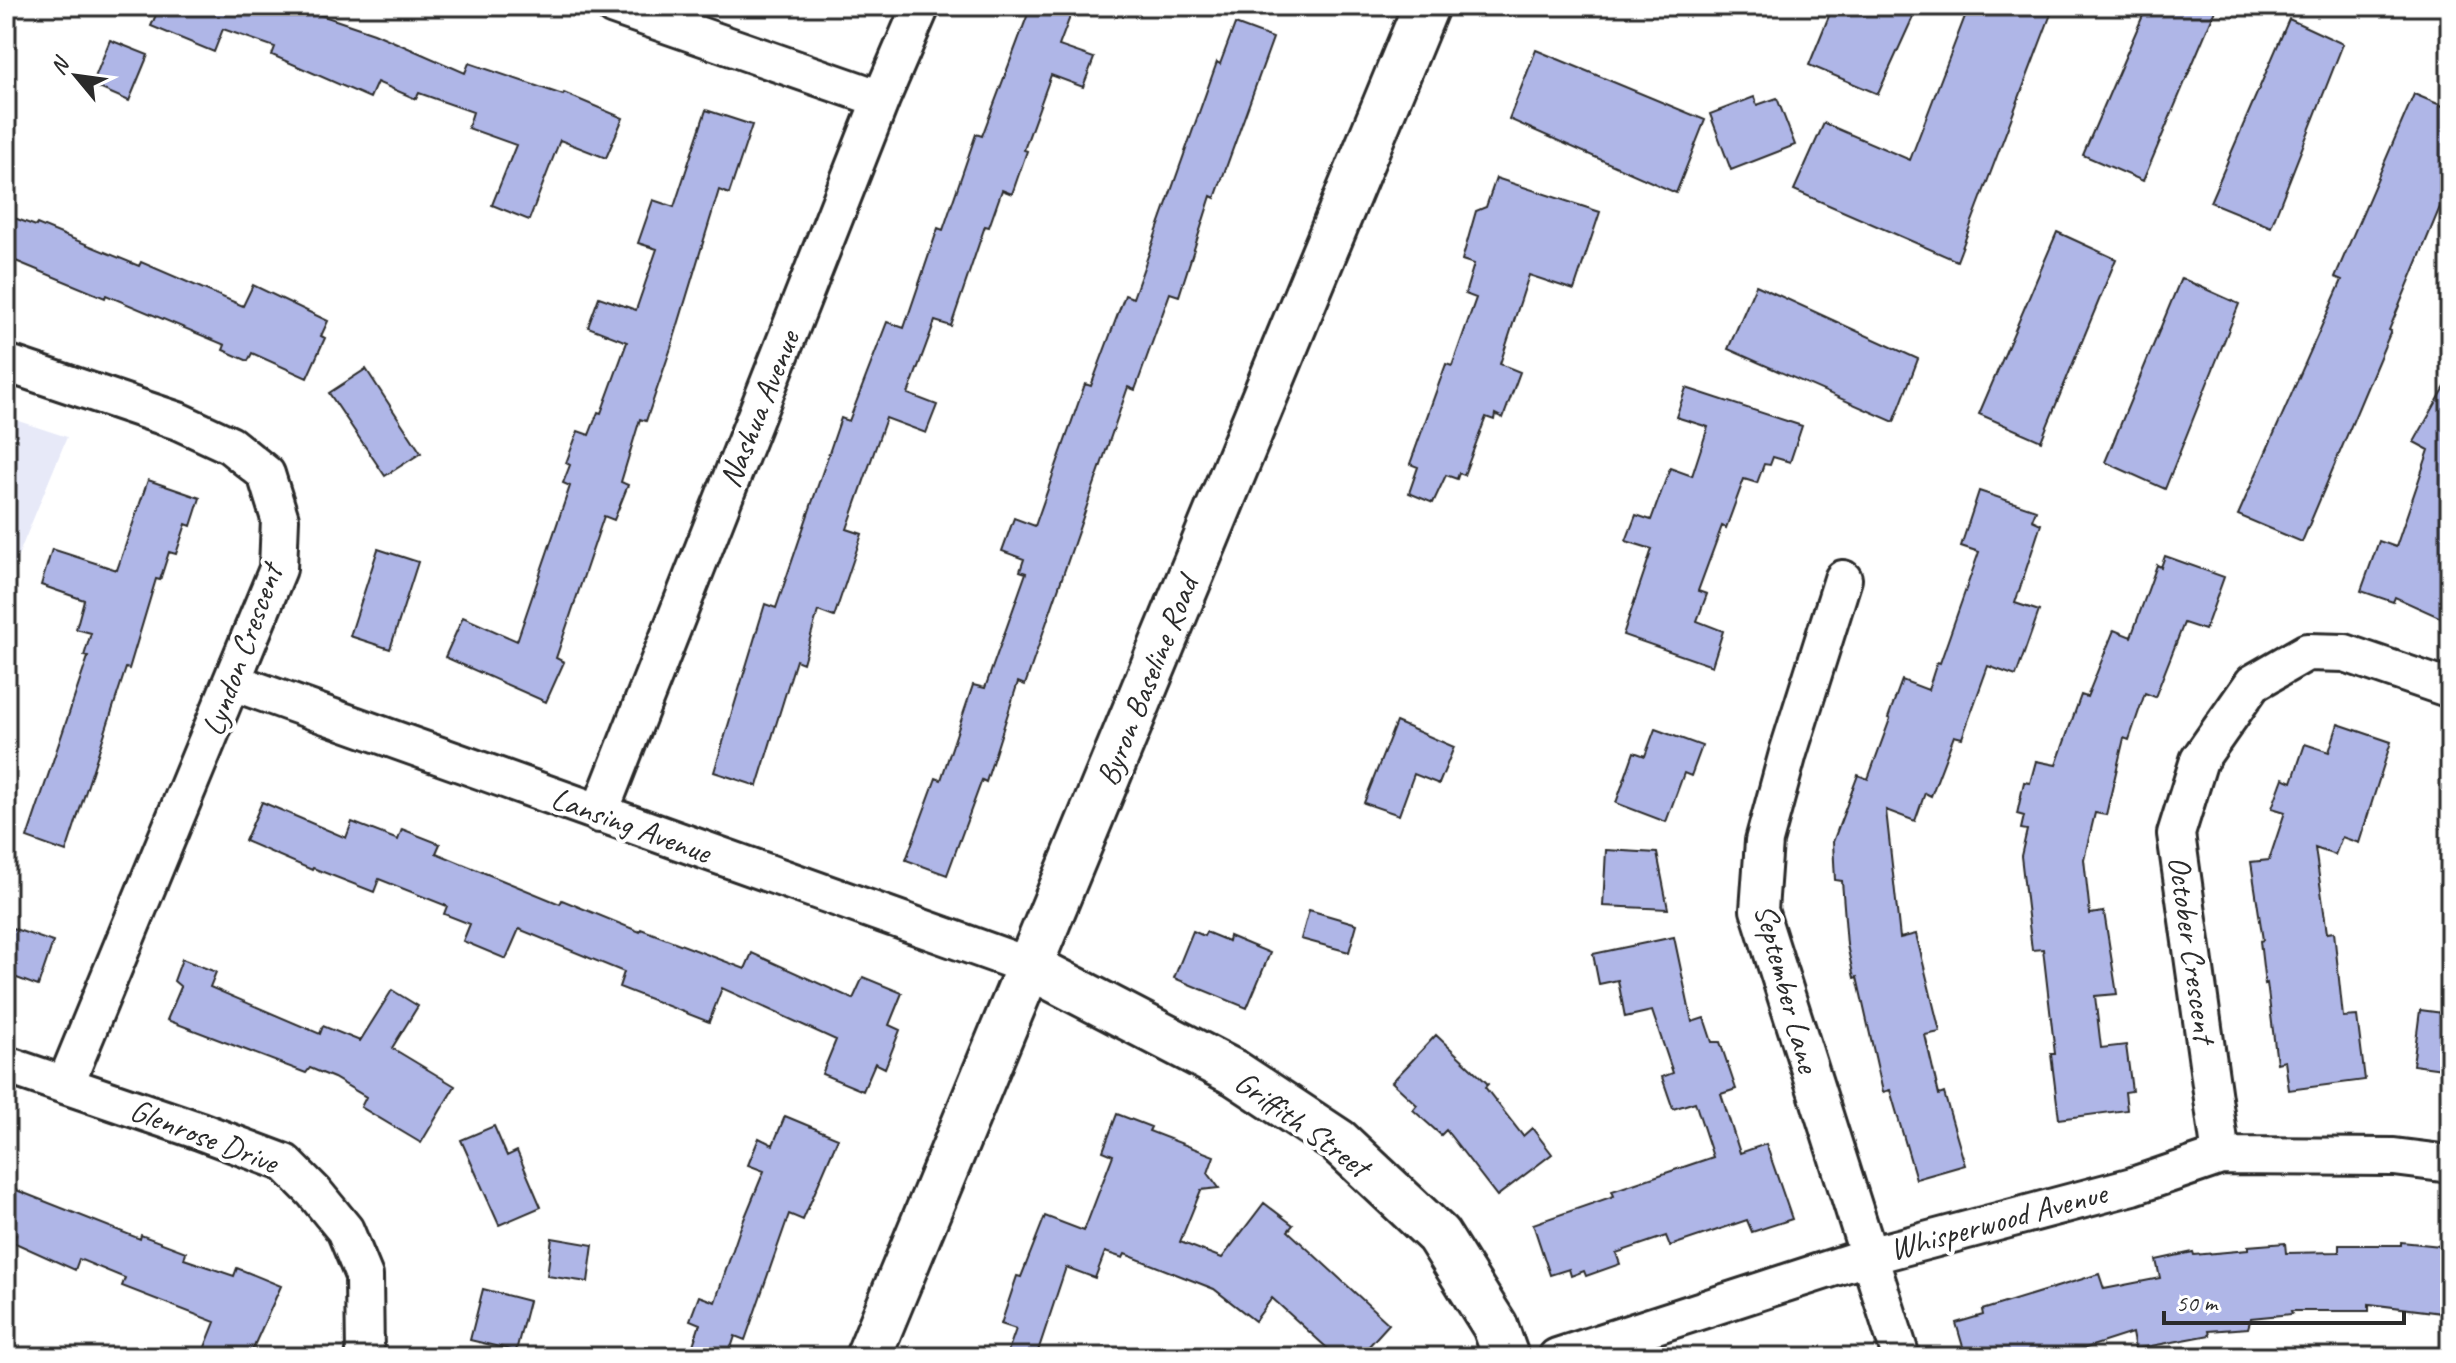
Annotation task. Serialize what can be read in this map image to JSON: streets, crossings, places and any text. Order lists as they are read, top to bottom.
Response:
{
  "streets": {
    "main road": ["Byron Baseline Road", "Griffith Street"],
    "street": [
      "Nashua Avenue",
      "Lyndon Crescent",
      "Lansing Avenue",
      "October Crescent",
      "September Lane",
      "Glenrose Drive",
      "Whisperwood Avenue"
    ]
  },
  "crossings": [
    ["Nashua Avenue", "Lansing Avenue"],
    ["Lyndon Crescent", "Lansing Avenue"],
    ["Lyndon Crescent", "Glenrose Drive"],
    ["Byron Baseline Road", "Lansing Avenue"],
    ["Byron Baseline Road", "Griffith Street"],
    ["Lansing Avenue", "Griffith Street"],
    ["October Crescent", "Whisperwood Avenue"],
    ["September Lane", "Whisperwood Avenue"]
  ],
  "scale_bar": "50 m",
  "north": "top left"
}
